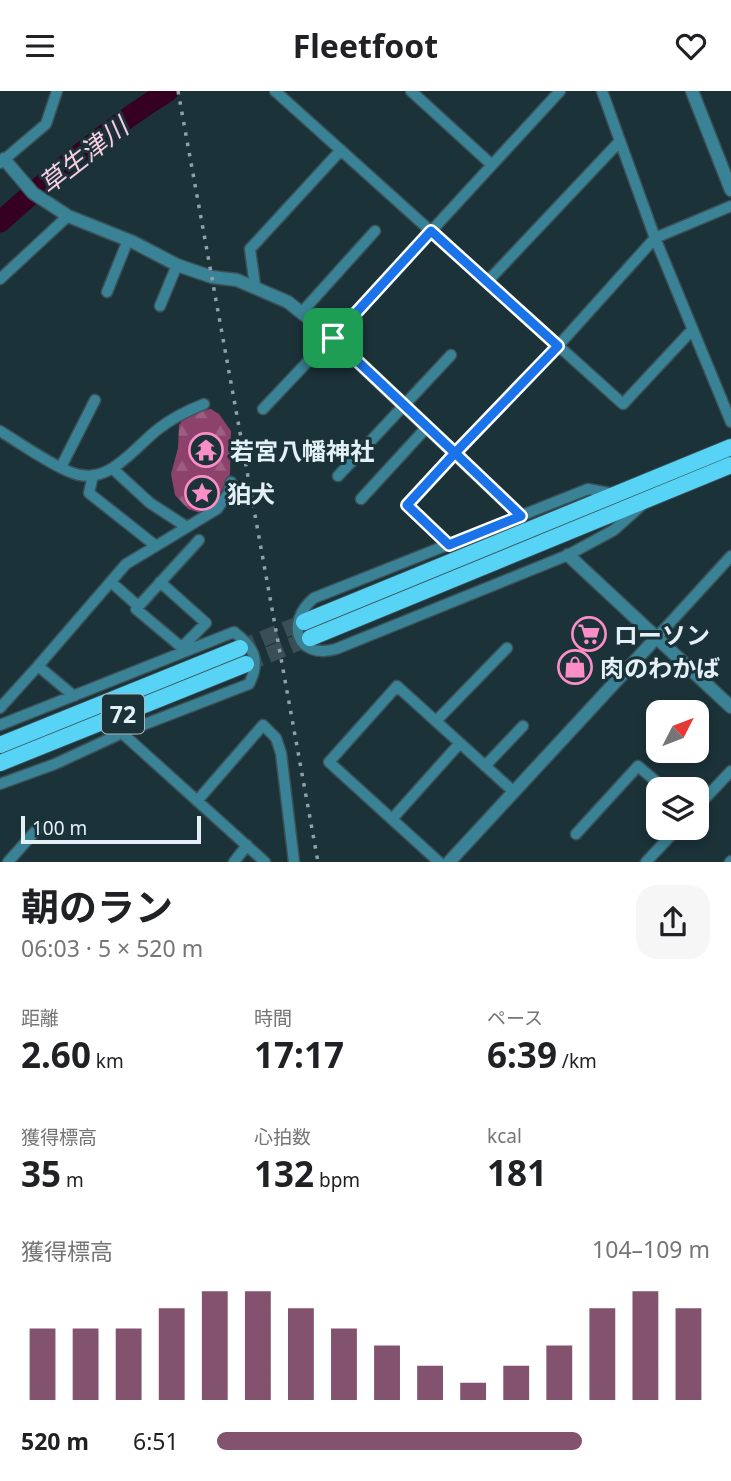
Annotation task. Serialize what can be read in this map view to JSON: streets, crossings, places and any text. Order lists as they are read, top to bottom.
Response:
{
  "streets": {
    "main road": ["72"]
  },
  "water": ["草生津川"],
  "places": {
    "temple": ["若宮八幡神社"],
    "place": ["狛犬"],
    "supermarket": ["ローソン"],
    "shop": ["肉のわかば"]
  },
  "scale_bar": "100 m",
  "north": "top right",
  "page": {
    "header": "Fleetfoot",
    "scale": "100 m",
    "heading": ["朝のラン", "06:03 · 5 × 520 m"],
    "stats": [
      ["距離", "2.60 km"],
      ["時間", "17:17"],
      ["ペース", "6:39 /km"],
      ["獲得標高", "35 m"],
      ["心拍数", "132 bpm"],
      ["kcal", "181"]
    ],
    "chart": ["獲得標高", "104–109 m"],
    "list": [
      {
        "name": "520 m",
        "note": "6:51"
      }
    ]
  }
}
